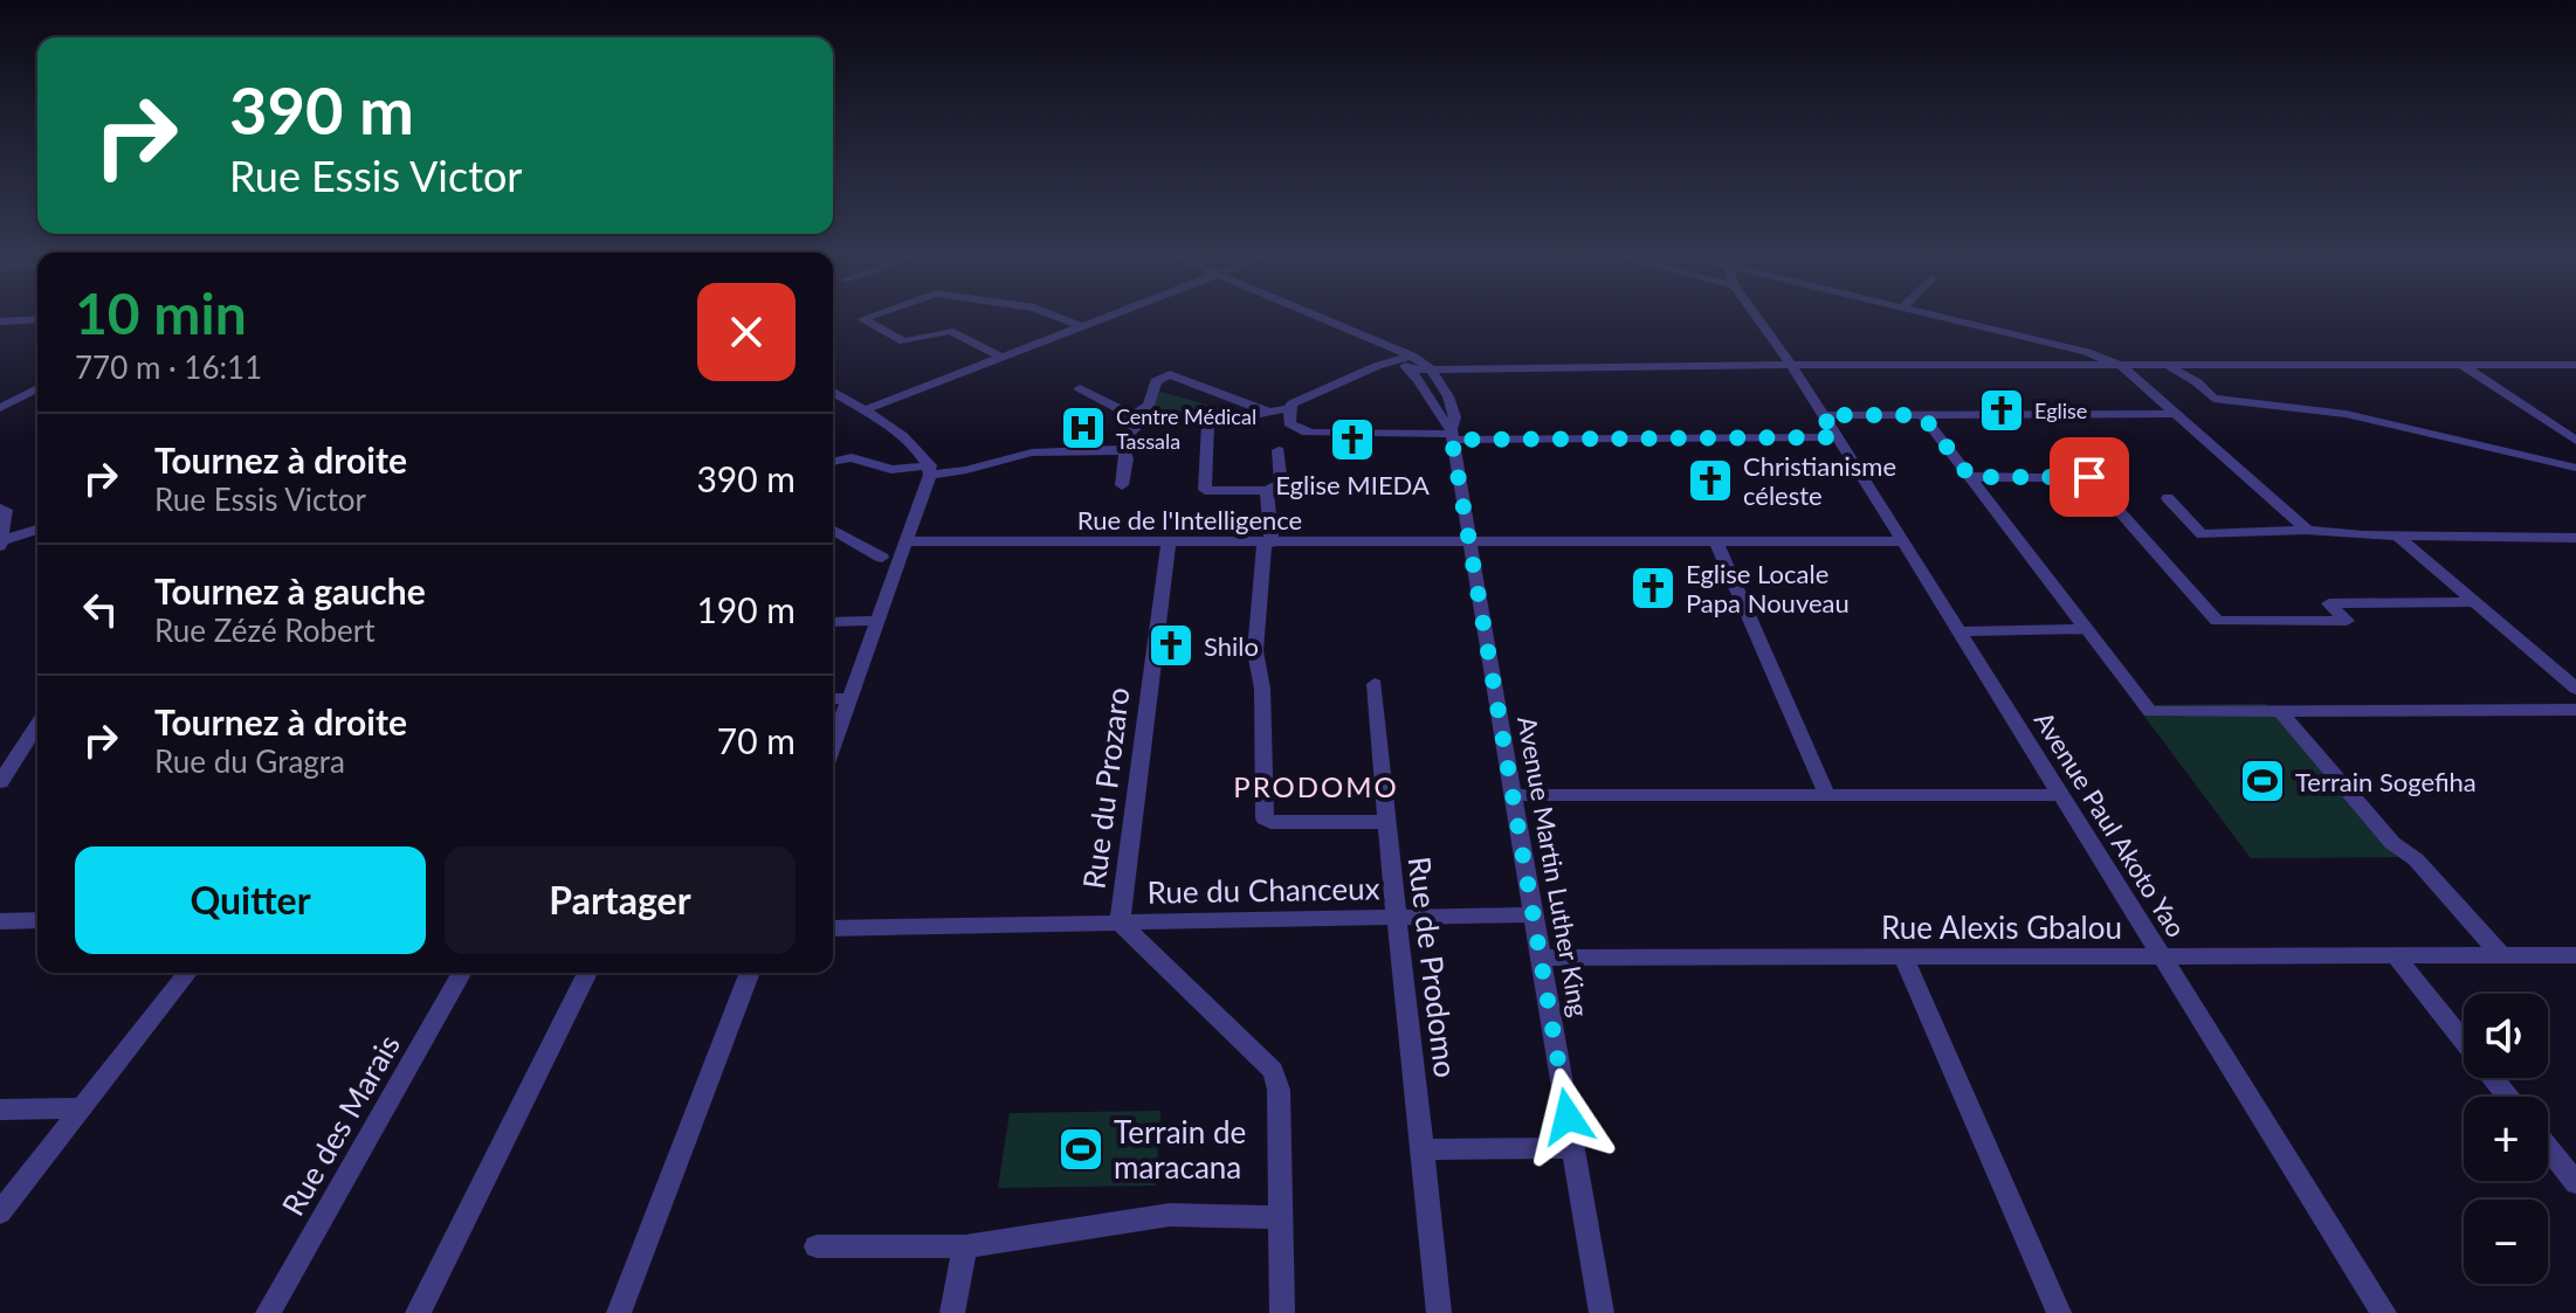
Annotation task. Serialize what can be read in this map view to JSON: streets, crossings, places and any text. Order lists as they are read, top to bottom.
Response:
{
  "streets": {
    "street": [
      "Rue de l'Intelligence",
      "Rue du Prozaro",
      "Avenue Paul Akoto Yao",
      "Avenue Martin Luther King",
      "Rue du Chanceux",
      "Rue Alexis Gbalou",
      "Rue de Prodomo",
      "Rue des Marais"
    ]
  },
  "crossings": [
    ["Rue de l'Intelligence", "Rue du Prozaro"],
    ["Rue de l'Intelligence", "Avenue Paul Akoto Yao"],
    ["Rue de l'Intelligence", "Avenue Martin Luther King"],
    ["Rue du Prozaro", "Rue du Chanceux"],
    ["Avenue Paul Akoto Yao", "Rue Alexis Gbalou"],
    ["Avenue Martin Luther King", "Rue du Chanceux"],
    ["Avenue Martin Luther King", "Rue Alexis Gbalou"],
    ["Rue du Chanceux", "Rue de Prodomo"]
  ],
  "districts": ["PRODOMO"],
  "places": {
    "church": [
      "Eglise",
      "Eglise MIEDA",
      "Christianisme céleste",
      "Eglise Locale Papa Nouveau",
      "Shilo"
    ],
    "hospital": ["Centre Médical Tassala"],
    "sports": ["Terrain Sogefiha", "Terrain de maracana"]
  },
  "page": {
    "turn": ["390 m", "Rue Essis Victor"],
    "heading": ["10 min", "770 m · 16:11"],
    "list": [
      {
        "name": "Tournez à droite",
        "note": "Rue Essis Victor",
        "value": "390 m"
      },
      {
        "name": "Tournez à gauche",
        "note": "Rue Zézé Robert",
        "value": "190 m"
      },
      {
        "name": "Tournez à droite",
        "note": "Rue du Gragra",
        "value": "70 m"
      }
    ],
    "buttons": ["Quitter", "Partager"],
    "map_buttons": ["+", "−"]
  }
}
